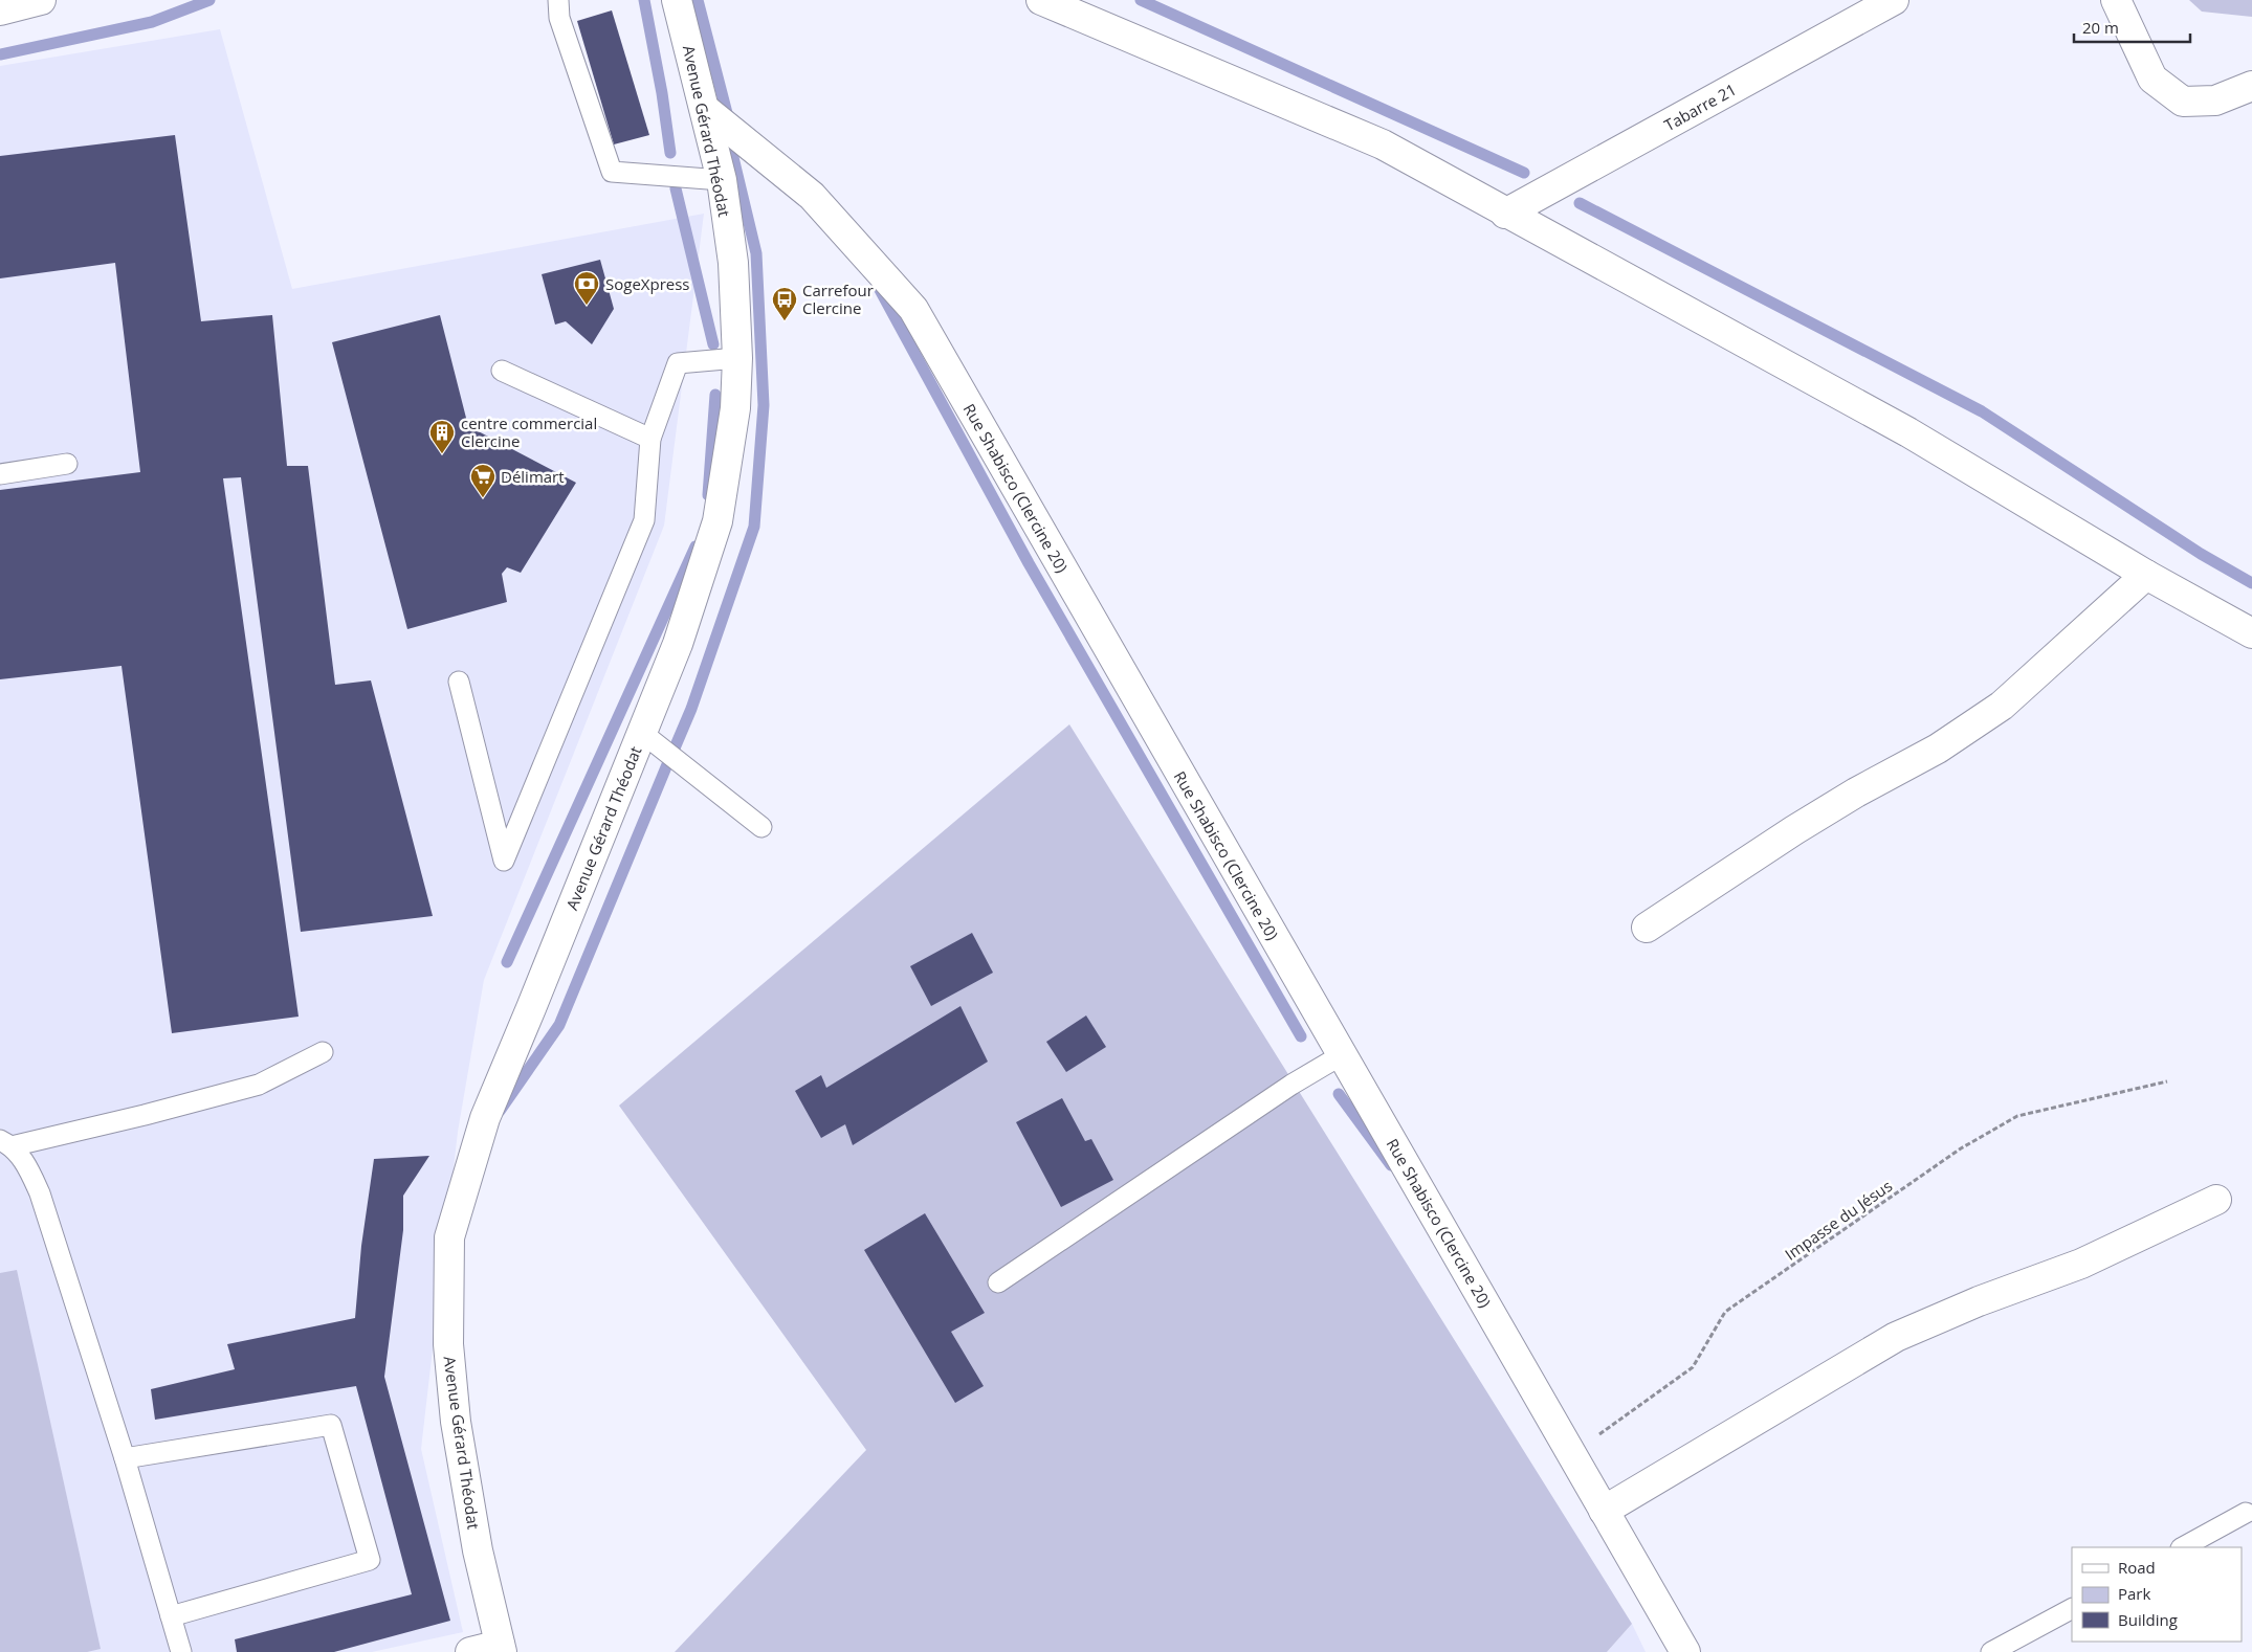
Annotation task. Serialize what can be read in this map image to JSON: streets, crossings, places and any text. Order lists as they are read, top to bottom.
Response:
{
  "streets": {
    "street": ["Tabarre 21", "Avenue Gérard Théodat", "Rue Shabisco (Clercine 20)"],
    "path": ["Impasse du Jésus"]
  },
  "crossings": [
    ["Avenue Gérard Théodat", "Rue Shabisco (Clercine 20)"],
    ["Rue Shabisco (Clercine 20)", "Impasse du Jésus"]
  ],
  "places": {
    "bank": ["SogeXpress"],
    "bus stop": ["Carrefour Clercine"],
    "building": ["centre commercial Clercine"],
    "supermarket": ["Délimart"]
  },
  "legend": ["Road", "Park", "Building"],
  "scale_bar": "20 m"
}
